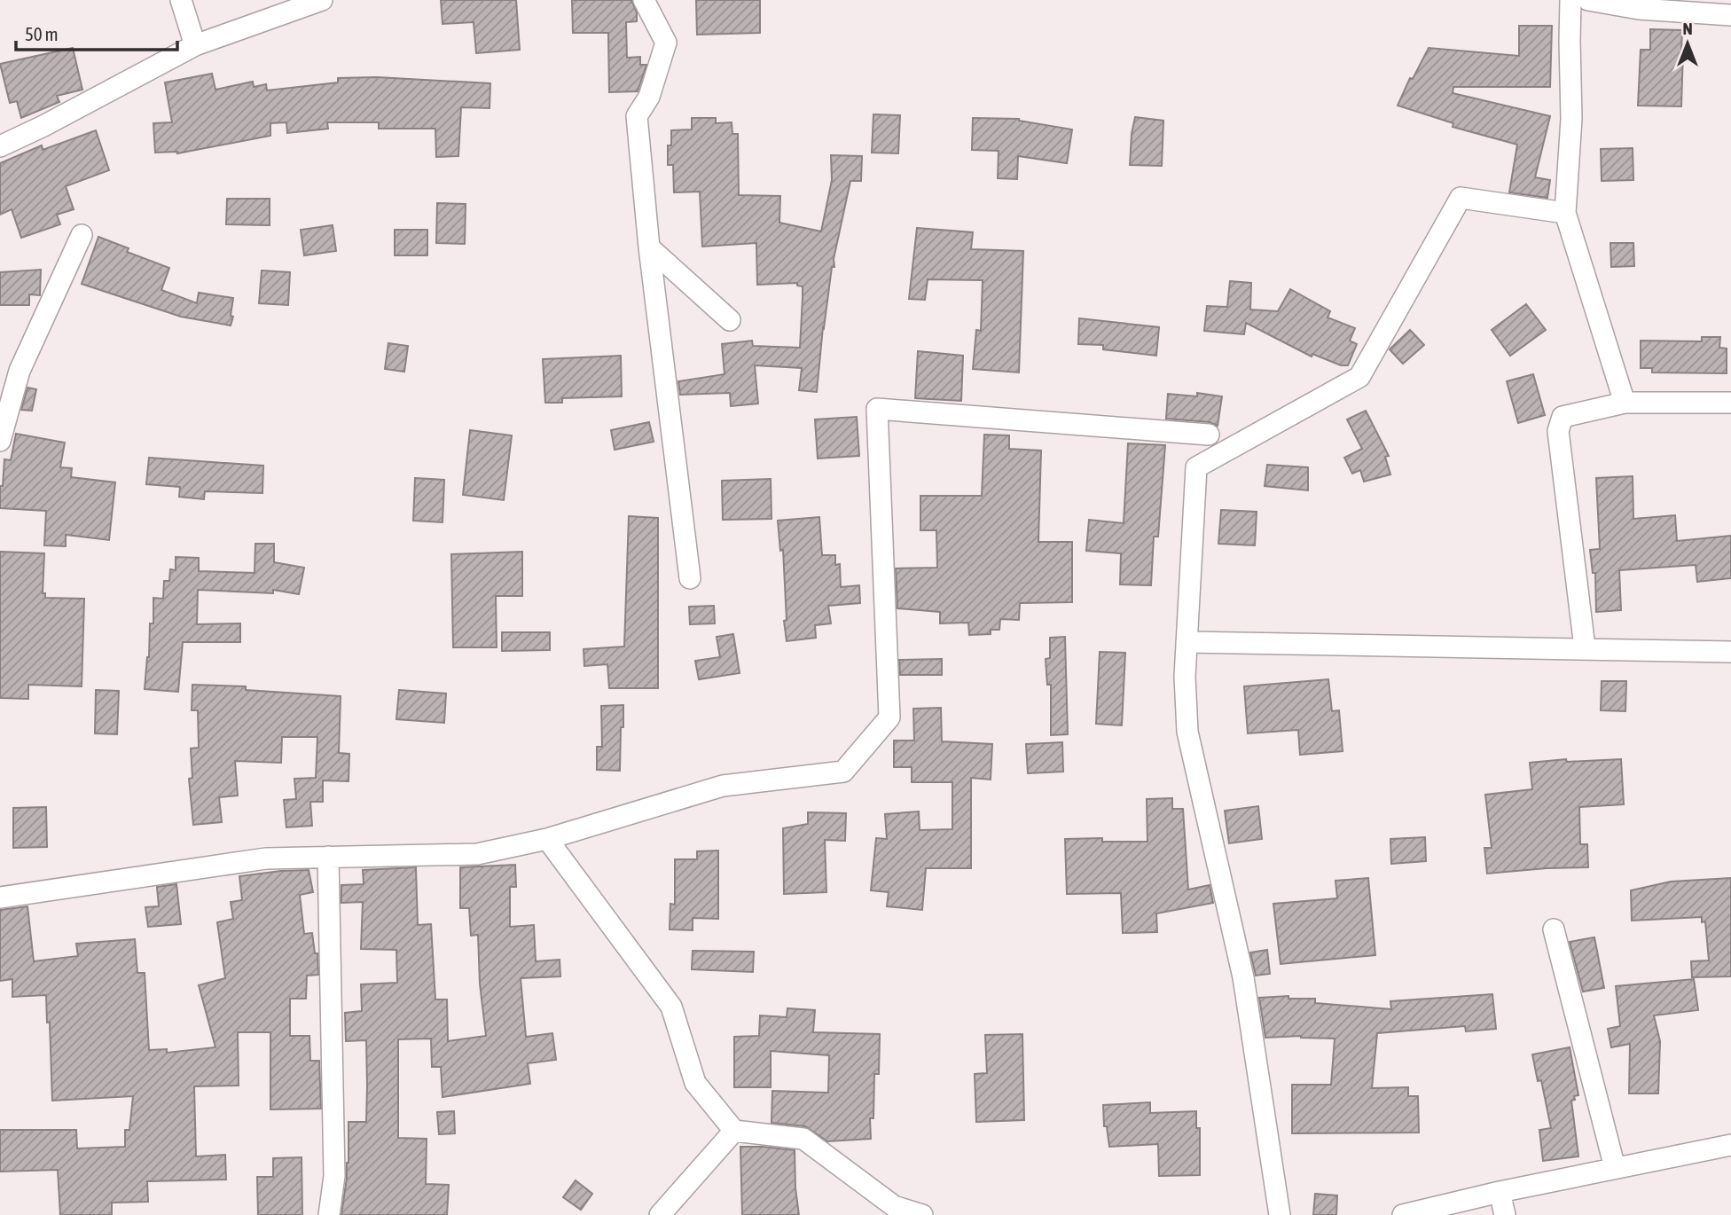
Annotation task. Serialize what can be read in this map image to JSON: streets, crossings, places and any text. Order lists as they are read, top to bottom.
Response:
{
  "scale_bar": "50 m",
  "north": "top"
}
